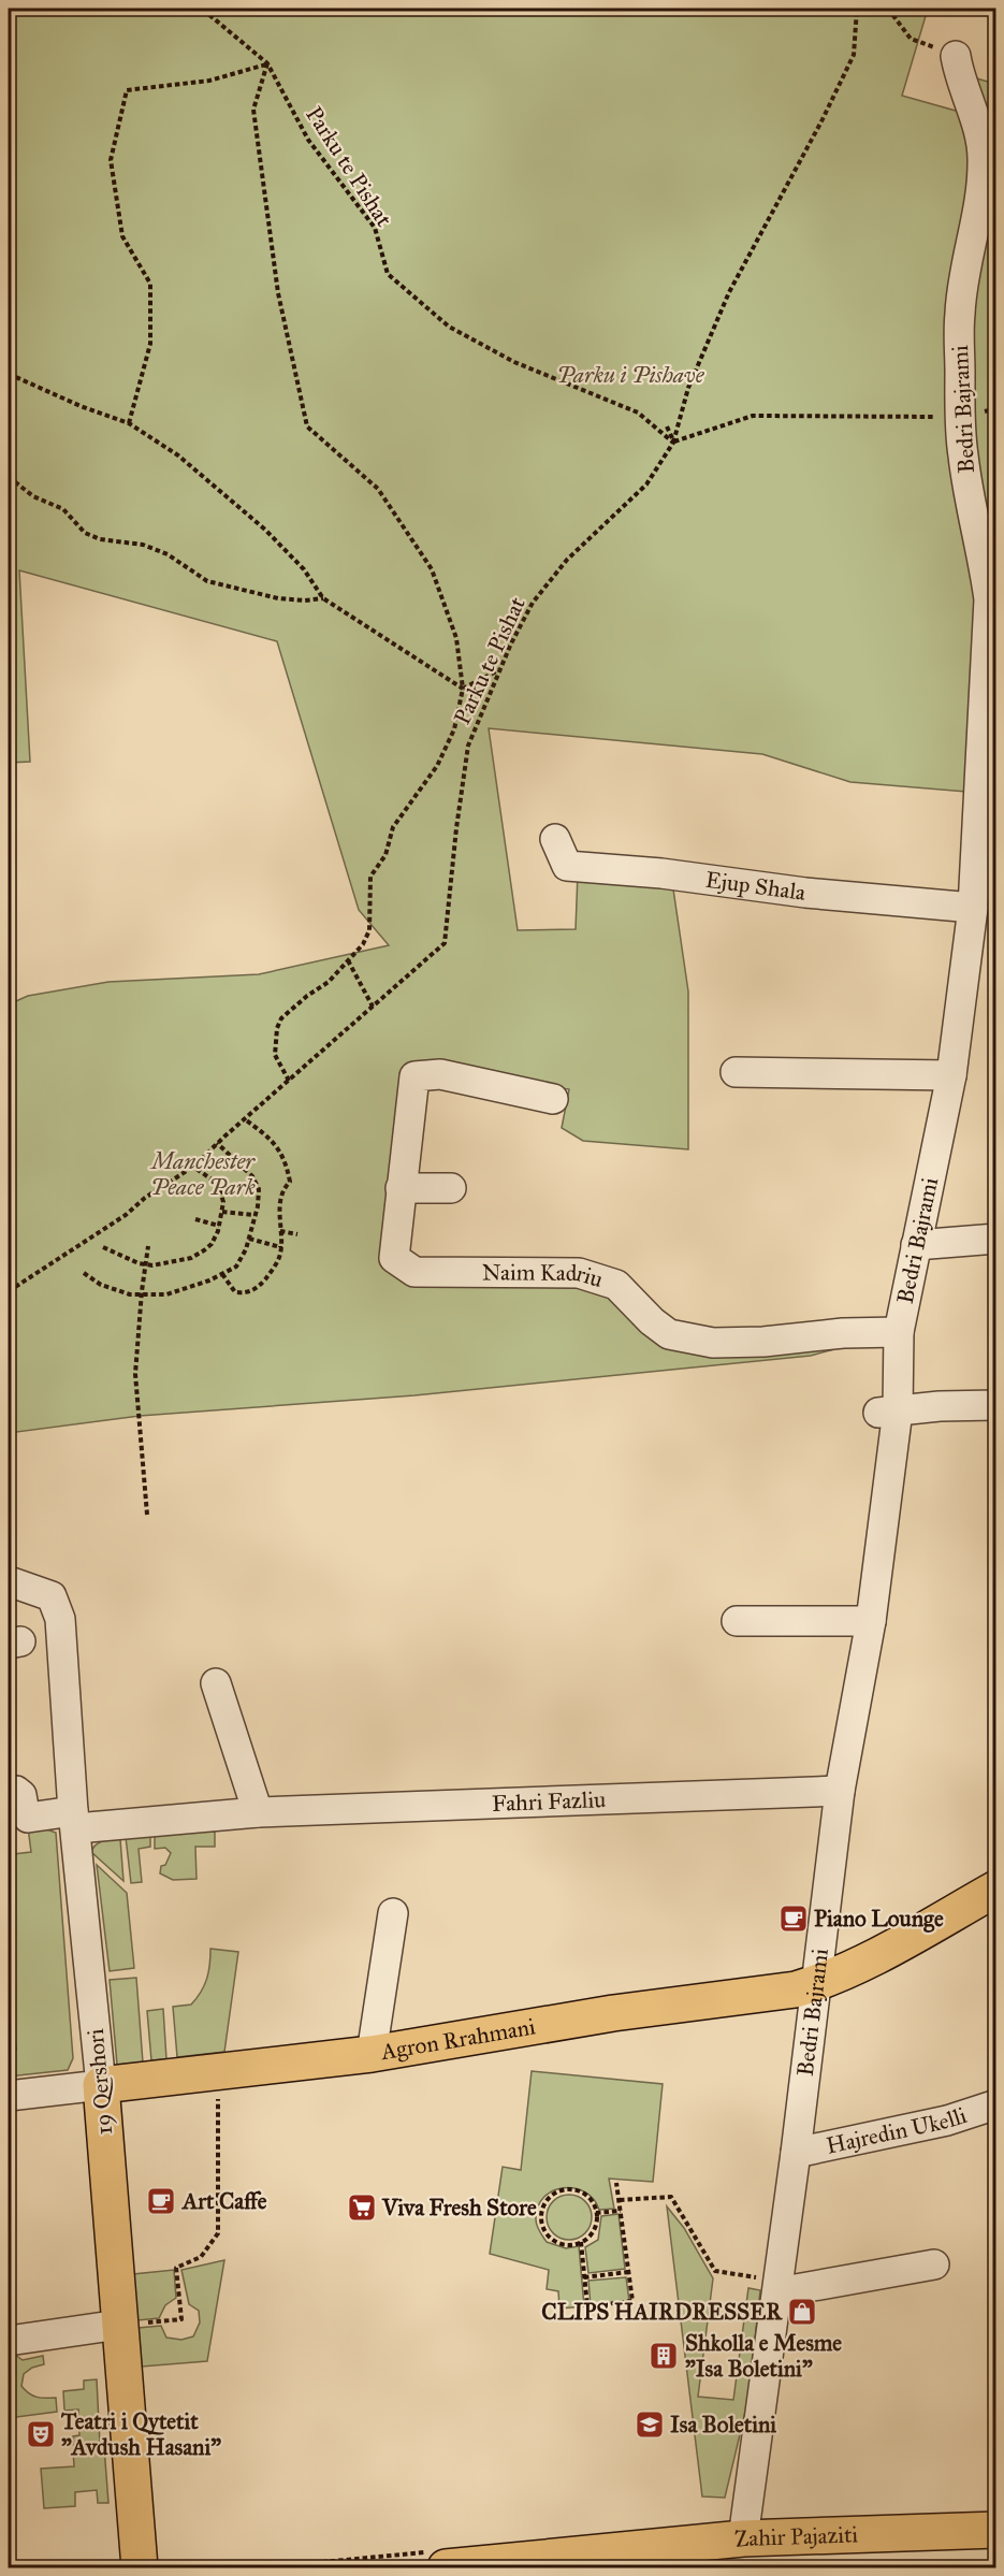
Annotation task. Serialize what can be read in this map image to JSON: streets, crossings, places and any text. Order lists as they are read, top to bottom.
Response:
{
  "streets": {
    "main road": ["Agron Rrahmani", "19 Qershori", "Zahir Pajaziti"],
    "street": [
      "Bedri Bajrami",
      "Ejup Shala",
      "Naim Kadriu",
      "Fahri Fazliu",
      "Hajredin Ukelli"
    ],
    "path": ["Parku te Pishat"]
  },
  "crossings": [
    ["Bedri Bajrami", "Ejup Shala"],
    ["Bedri Bajrami", "Naim Kadriu"],
    ["Bedri Bajrami", "Fahri Fazliu"],
    ["Bedri Bajrami", "Agron Rrahmani"],
    ["Bedri Bajrami", "Hajredin Ukelli"],
    ["Bedri Bajrami", "Zahir Pajaziti"],
    ["Fahri Fazliu", "19 Qershori"],
    ["Agron Rrahmani", "19 Qershori"]
  ],
  "parks": ["Parku i Pishave", "Manchester Peace Park"],
  "places": {
    "cafe": ["Piano Lounge", "Art Caffe"],
    "supermarket": ["Viva Fresh Store"],
    "shop": ["CLIPS HAIRDRESSER"],
    "building": ["Shkolla e Mesme \"Isa Boletini\""],
    "school or university": ["Isa Boletini"],
    "theatre": ["Teatri i Qytetit \"Avdush Hasani\""]
  }
}
